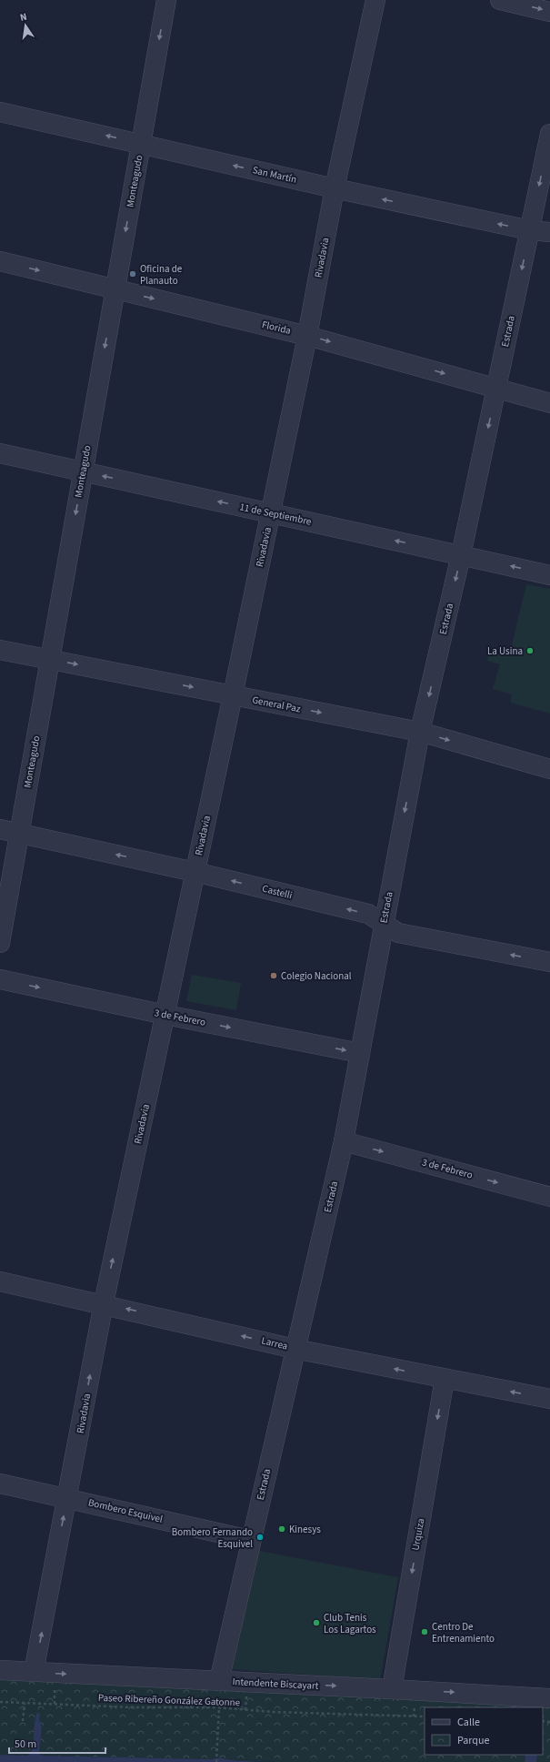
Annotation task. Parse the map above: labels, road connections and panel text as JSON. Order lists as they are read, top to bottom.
{
  "streets": {
    "street": [
      "San Martín",
      "Monteagudo",
      "Rivadavia",
      "Florida",
      "Estrada",
      "11 de Septiembre",
      "General Paz",
      "Castelli",
      "3 de Febrero",
      "Larrea",
      "Bombero Esquivel",
      "Urquiza",
      "Intendente Biscayart"
    ],
    "path": ["Paseo Ribereño González Gatonne"]
  },
  "crossings": [
    ["San Martín", "Monteagudo"],
    ["San Martín", "Rivadavia"],
    ["San Martín", "Estrada"],
    ["Monteagudo", "Florida"],
    ["Monteagudo", "11 de Septiembre"],
    ["Monteagudo", "General Paz"],
    ["Monteagudo", "Castelli"],
    ["Rivadavia", "Florida"],
    ["Rivadavia", "11 de Septiembre"],
    ["Rivadavia", "General Paz"],
    ["Rivadavia", "Castelli"],
    ["Rivadavia", "3 de Febrero"],
    ["Rivadavia", "Larrea"],
    ["Rivadavia", "Bombero Esquivel"],
    ["Rivadavia", "Intendente Biscayart"],
    ["Florida", "Estrada"],
    ["Estrada", "11 de Septiembre"],
    ["Estrada", "General Paz"],
    ["Estrada", "Castelli"],
    ["Estrada", "3 de Febrero"],
    ["Estrada", "Larrea"],
    ["Estrada", "Bombero Esquivel"],
    ["Estrada", "Intendente Biscayart"],
    ["Larrea", "Urquiza"],
    ["Urquiza", "Intendente Biscayart"]
  ],
  "one_way": [
    "San Martín",
    "Monteagudo",
    "Rivadavia",
    "Florida",
    "Estrada",
    "11 de Septiembre",
    "General Paz",
    "Castelli",
    "3 de Febrero",
    "Larrea",
    "Urquiza",
    "Intendente Biscayart"
  ],
  "places": [
    "Oficina de Planauto",
    "La Usina",
    "Colegio Nacional",
    "Kinesys",
    "Bombero Fernando Esquivel",
    "Club Tenis Los Lagartos",
    "Centro De Entrenamiento"
  ],
  "legend": ["Calle", "Parque"],
  "scale_bar": "50 m",
  "north": "top"
}
